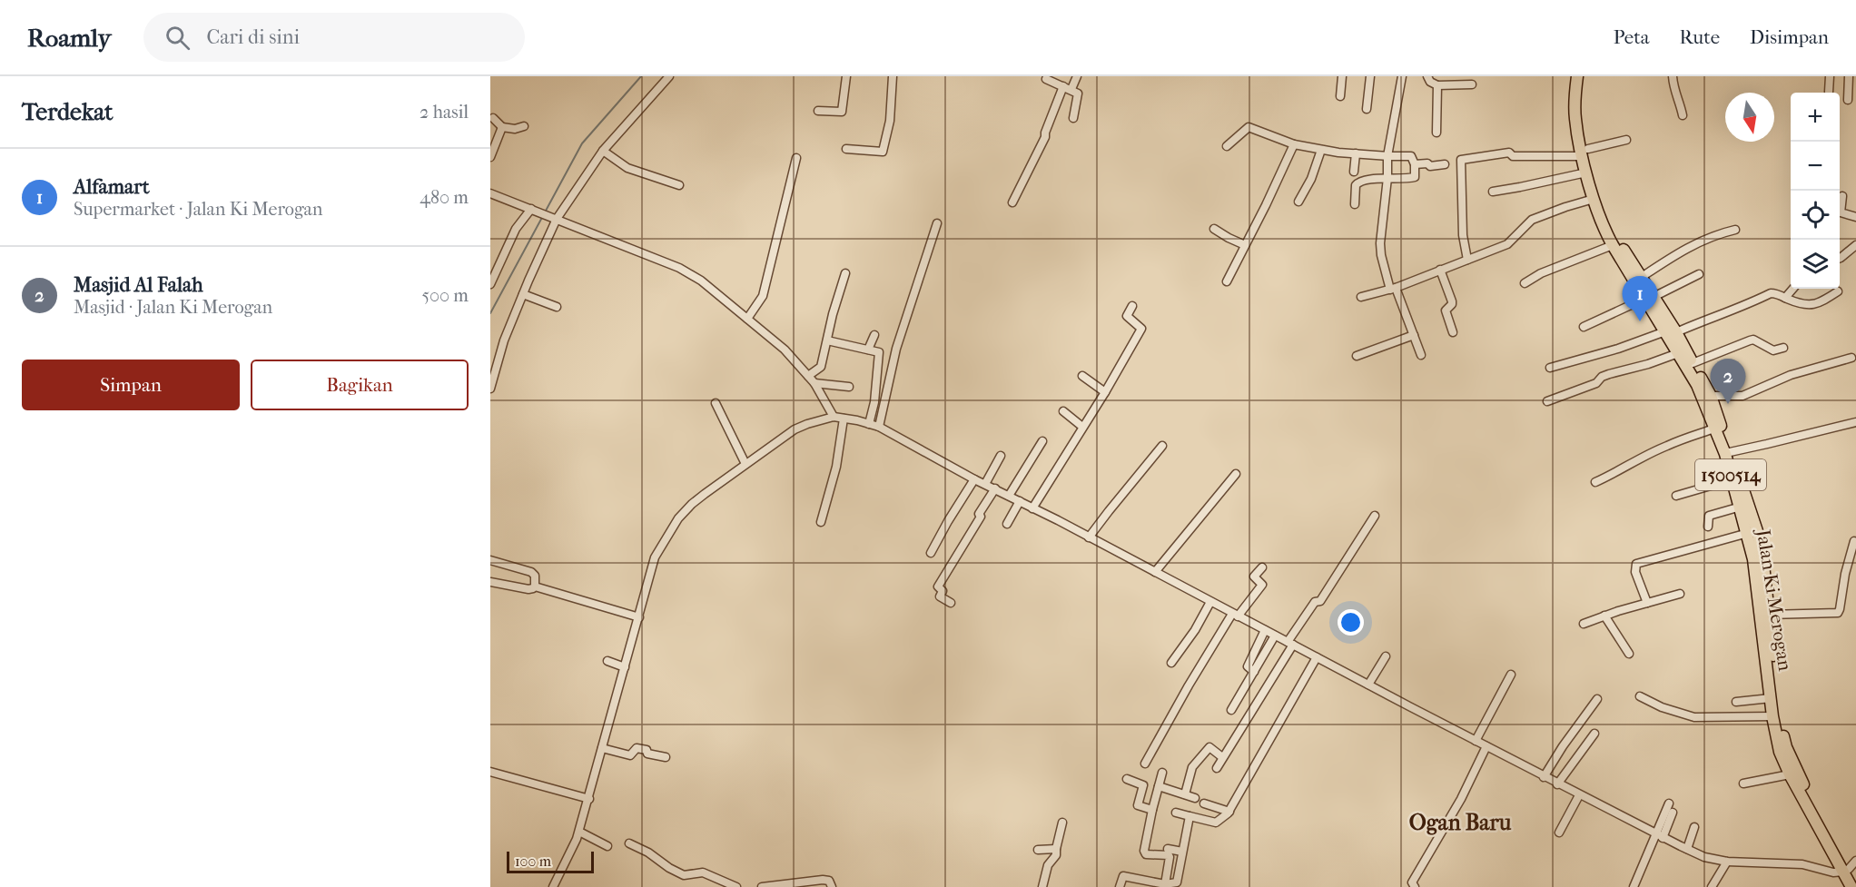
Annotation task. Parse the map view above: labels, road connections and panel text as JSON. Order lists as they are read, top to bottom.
{
  "streets": {
    "highway": ["1500514", "Jalan Ki Merogan"]
  },
  "districts": ["Ogan Baru"],
  "scale_bar": "100 m",
  "north": "bottom",
  "page": {
    "header": "Roamly",
    "search": "Cari di sini",
    "nav": ["Peta", "Rute", "Disimpan"],
    "heading": ["Terdekat", "2 hasil"],
    "map_buttons": ["+", "−"],
    "list": [
      {
        "mark": "1",
        "name": "Alfamart",
        "note": "Supermarket · Jalan Ki Merogan",
        "value": "480 m"
      },
      {
        "mark": "2",
        "name": "Masjid Al Falah",
        "note": "Masjid · Jalan Ki Merogan",
        "value": "500 m"
      }
    ],
    "pins": ["1", "2"],
    "buttons": ["Simpan", "Bagikan"],
    "scale": "100 m"
  }
}
